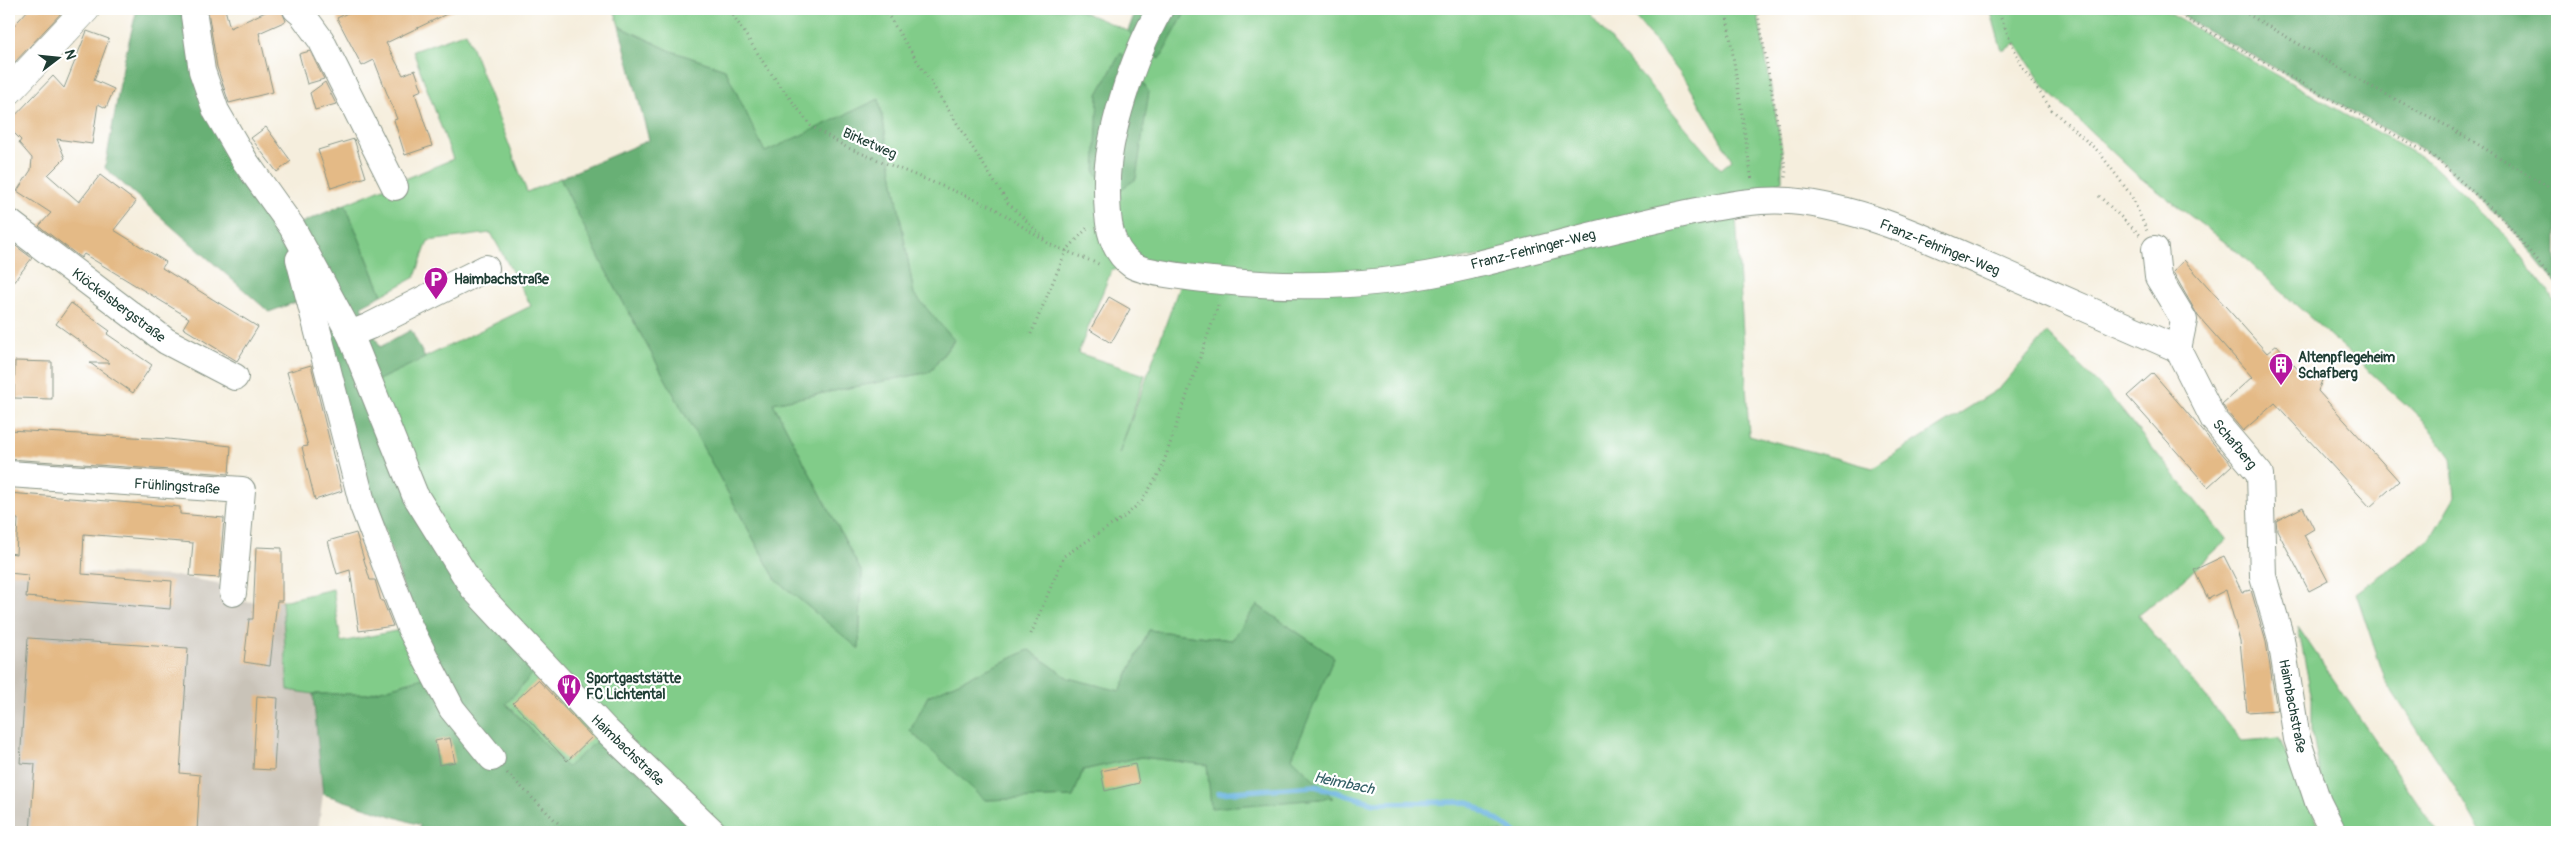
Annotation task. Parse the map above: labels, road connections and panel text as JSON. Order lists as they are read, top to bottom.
{
  "streets": {
    "street": [
      "Franz-Fehringer-Weg",
      "Klöckelsbergstraße",
      "Schafberg",
      "Frühlingstraße",
      "Haimbachstraße"
    ],
    "path": ["Birketweg"]
  },
  "crossings": [
    ["Franz-Fehringer-Weg", "Schafberg"],
    ["Schafberg", "Haimbachstraße"]
  ],
  "water": ["Heimbach"],
  "places": {
    "parking": ["Haimbachstraße"],
    "building": ["Altenpflegeheim Schafberg"],
    "restaurant": ["Sportgaststätte FC Lichtental"]
  },
  "north": "right"
}
